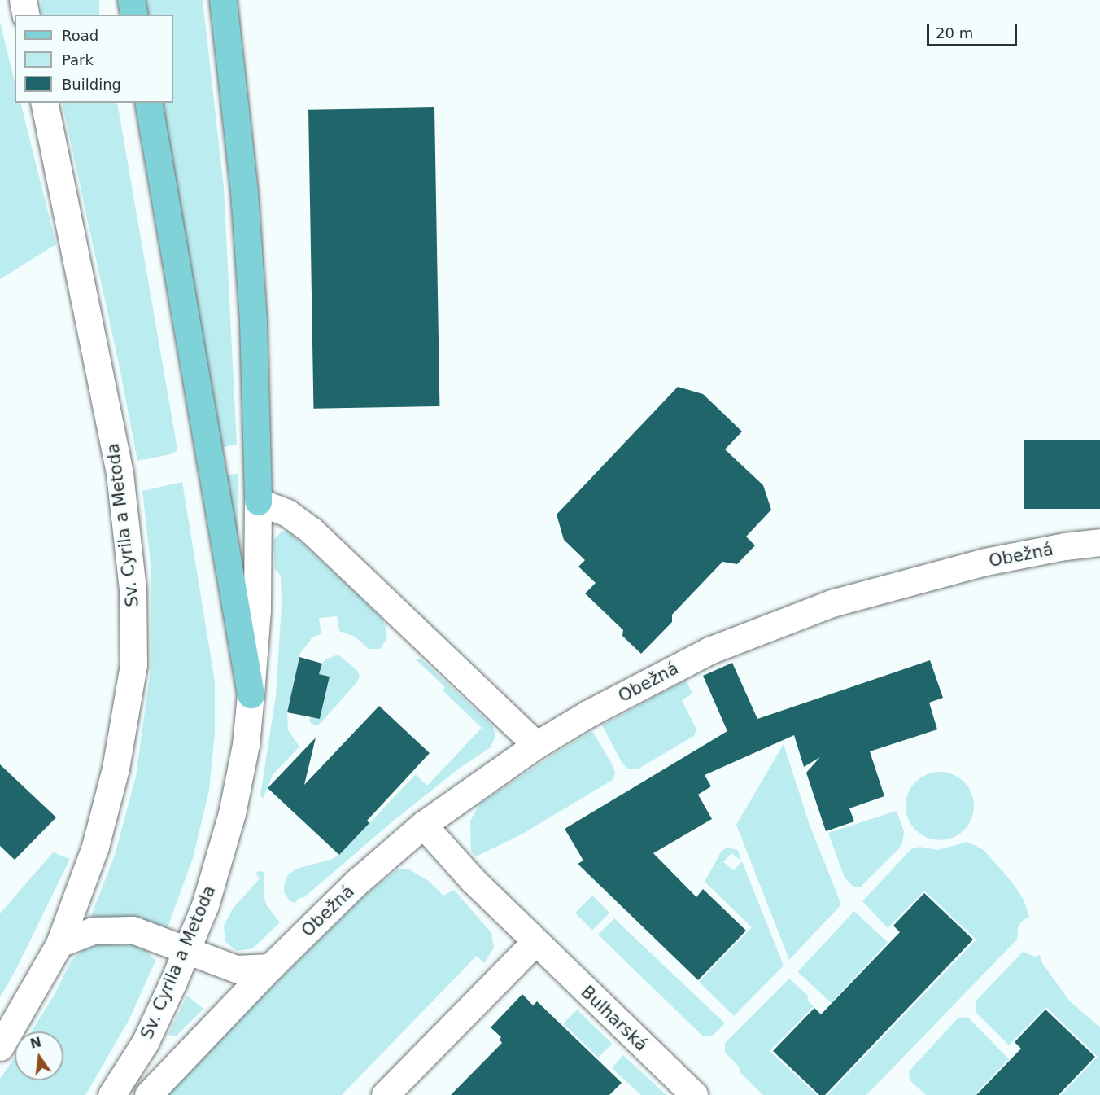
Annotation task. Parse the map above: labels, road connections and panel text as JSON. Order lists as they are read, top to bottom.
{
  "streets": {
    "street": ["Sv. Cyrila a Metoda", "Obežná", "Bulharská"]
  },
  "crossings": [
    ["Obežná", "Bulharská"]
  ],
  "legend": ["Road", "Park", "Building"],
  "scale_bar": "20 m",
  "north": "top"
}
